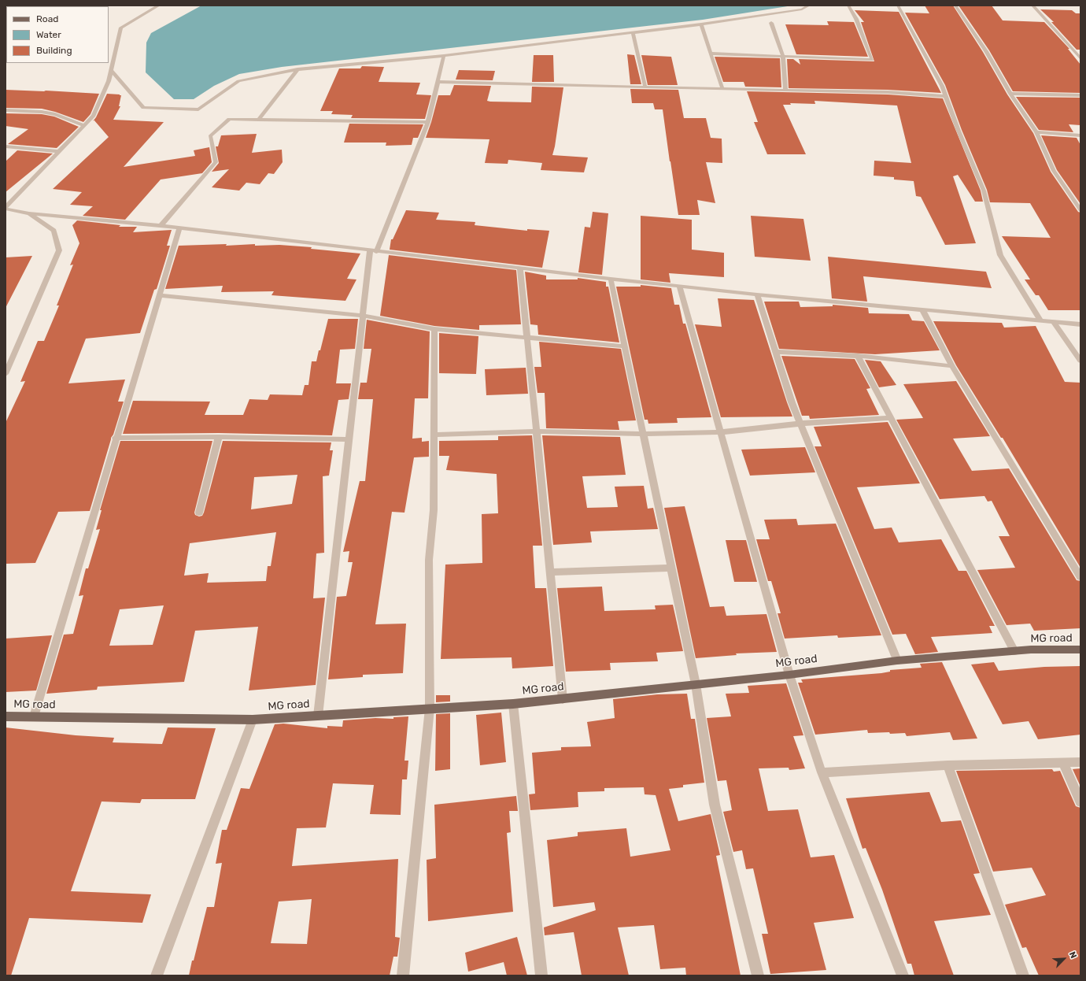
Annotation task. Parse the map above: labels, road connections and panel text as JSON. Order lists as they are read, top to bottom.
{
  "streets": {
    "main road": ["MG road"]
  },
  "legend": ["Road", "Water", "Building"],
  "north": "top right"
}
